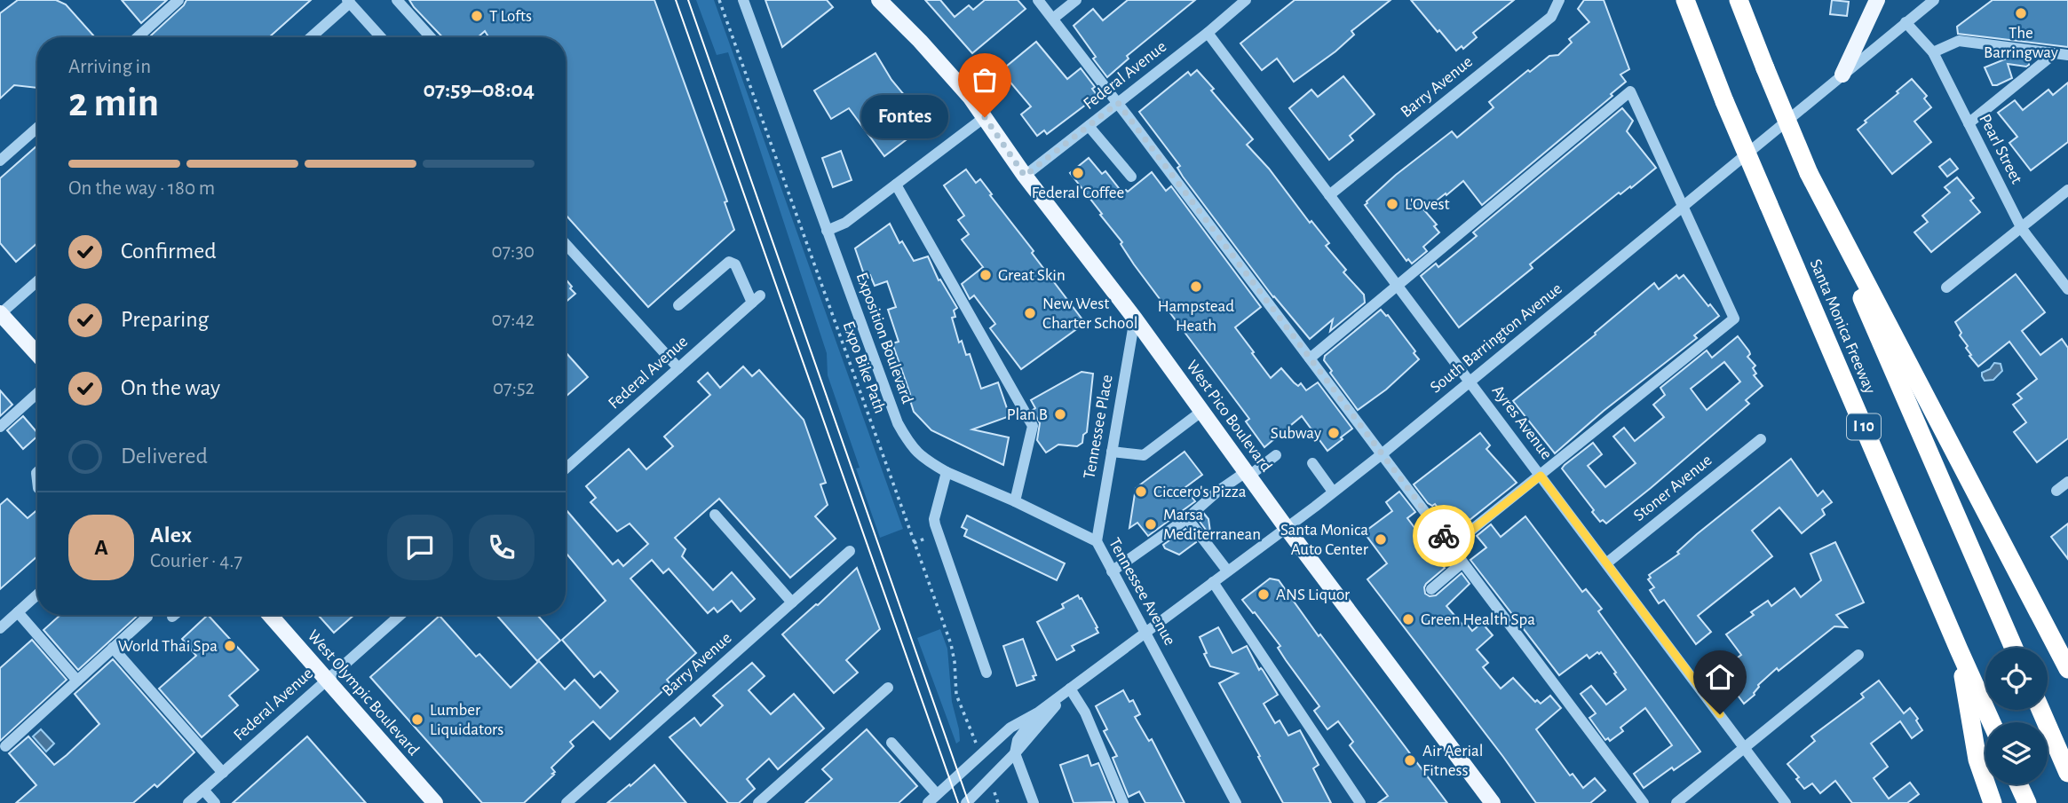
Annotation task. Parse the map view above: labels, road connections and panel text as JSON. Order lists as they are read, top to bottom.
{
  "streets": {
    "highway": ["Santa Monica Freeway", "I 10"],
    "main road": ["West Pico Boulevard", "West Olympic Boulevard"],
    "street": [
      "Federal Avenue",
      "Barry Avenue",
      "Pearl Street",
      "Exposition Boulevard",
      "South Barrington Avenue",
      "Ayres Avenue",
      "Tennessee Place",
      "Stoner Avenue",
      "Tennessee Avenue"
    ],
    "path": ["Expo Bike Path"]
  },
  "crossings": [
    ["Federal Avenue", "West Pico Boulevard"],
    ["Federal Avenue", "Ayres Avenue"],
    ["Federal Avenue", "West Olympic Boulevard"],
    ["Barry Avenue", "Ayres Avenue"],
    ["Pearl Street", "South Barrington Avenue"],
    ["Exposition Boulevard", "Tennessee Avenue"],
    ["South Barrington Avenue", "West Pico Boulevard"],
    ["South Barrington Avenue", "Ayres Avenue"],
    ["South Barrington Avenue", "Tennessee Avenue"],
    ["West Pico Boulevard", "Tennessee Place"],
    ["Ayres Avenue", "Stoner Avenue"],
    ["Tennessee Place", "Tennessee Avenue"]
  ],
  "places": [
    "The Barringway",
    "T Lofts",
    "Fontes",
    "Federal Coffee",
    "L'Ovest",
    "Great Skin",
    "Hampstead Heath",
    "New West Charter School",
    "Plan B",
    "Subway",
    "Ciccero's Pizza",
    "Marsa Mediterranean",
    "Santa Monica Auto Center",
    "ANS Liquor",
    "Green Health Spa",
    "World Thai Spa",
    "Lumber Liquidators",
    "Air Aerial Fitness"
  ],
  "page": {
    "heading": ["2 min", "Arriving in", "07:59–08:04"],
    "panel": ["Alex", "Courier · 4.7"],
    "bubble": "Fontes",
    "bar": "On the way · 180 m",
    "list": [
      ["Confirmed", "07:30"],
      ["Preparing", "07:42"],
      ["On the way", "07:52"],
      "Delivered"
    ],
    "round": "A"
  }
}
